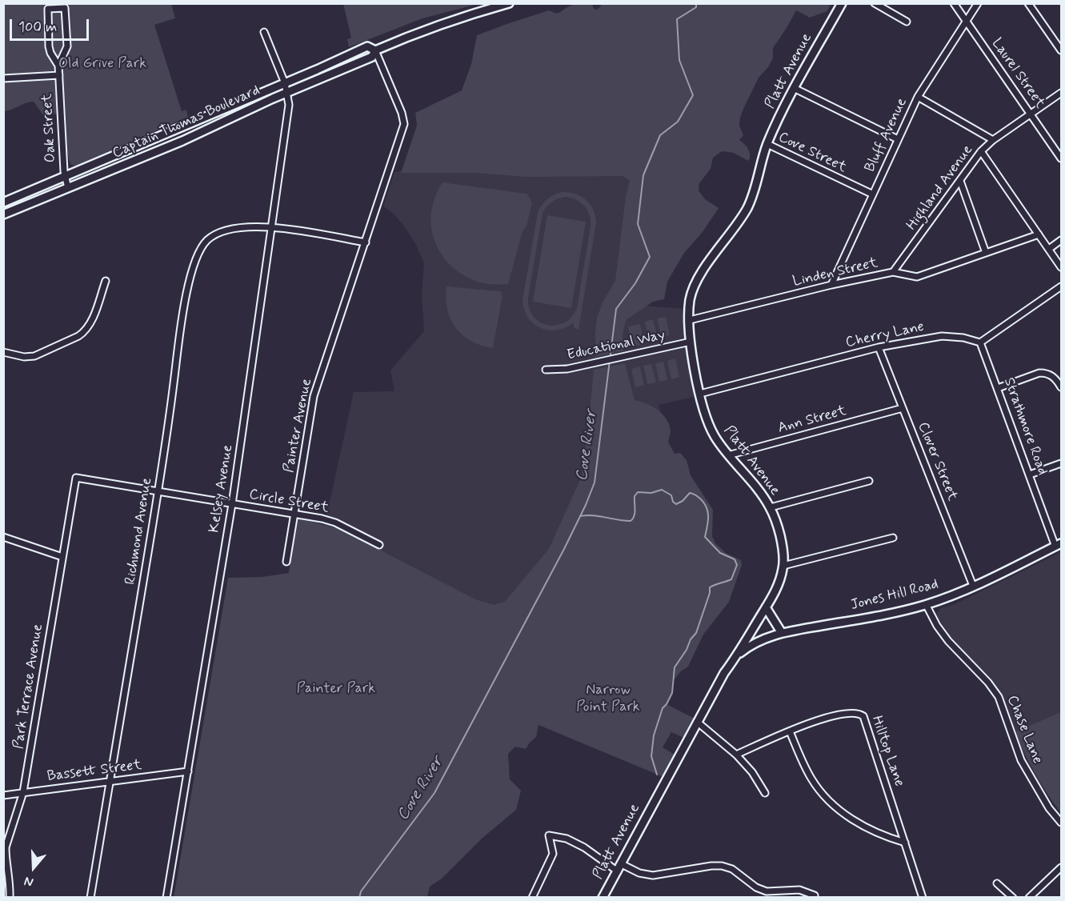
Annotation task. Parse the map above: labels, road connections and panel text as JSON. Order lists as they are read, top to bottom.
{
  "streets": {
    "main road": ["Platt Avenue", "Captain Thomas Boulevard", "Jones Hill Road"],
    "street": [
      "Laurel Street",
      "Oak Street",
      "Bluff Avenue",
      "Cove Street",
      "Highland Avenue",
      "Linden Street",
      "Cherry Lane",
      "Educational Way",
      "Ann Street",
      "Painter Avenue",
      "Strathmore Road",
      "Clover Street",
      "Kelsey Avenue",
      "Circle Street",
      "Richmond Avenue",
      "Park Terrace Avenue",
      "Chase Lane",
      "Hilltop Lane",
      "Bassett Street"
    ]
  },
  "crossings": [
    ["Platt Avenue", "Cove Street"],
    ["Platt Avenue", "Linden Street"],
    ["Platt Avenue", "Cherry Lane"],
    ["Platt Avenue", "Educational Way"],
    ["Platt Avenue", "Ann Street"],
    ["Platt Avenue", "Jones Hill Road"],
    ["Laurel Street", "Bluff Avenue"],
    ["Laurel Street", "Highland Avenue"],
    ["Captain Thomas Boulevard", "Oak Street"],
    ["Captain Thomas Boulevard", "Painter Avenue"],
    ["Captain Thomas Boulevard", "Kelsey Avenue"],
    ["Bluff Avenue", "Cove Street"],
    ["Bluff Avenue", "Linden Street"],
    ["Highland Avenue", "Linden Street"],
    ["Cherry Lane", "Strathmore Road"],
    ["Cherry Lane", "Clover Street"],
    ["Ann Street", "Clover Street"],
    ["Painter Avenue", "Circle Street"],
    ["Painter Avenue", "Richmond Avenue"],
    ["Strathmore Road", "Jones Hill Road"],
    ["Clover Street", "Jones Hill Road"],
    ["Kelsey Avenue", "Circle Street"],
    ["Kelsey Avenue", "Richmond Avenue"],
    ["Kelsey Avenue", "Bassett Street"],
    ["Circle Street", "Richmond Avenue"],
    ["Circle Street", "Park Terrace Avenue"],
    ["Richmond Avenue", "Bassett Street"],
    ["Jones Hill Road", "Chase Lane"],
    ["Park Terrace Avenue", "Bassett Street"]
  ],
  "water": ["Cove River"],
  "parks": ["Old Grive Park", "Painter Park", "Narrow Point Park"],
  "scale_bar": "100 m",
  "north": "bottom"
}
